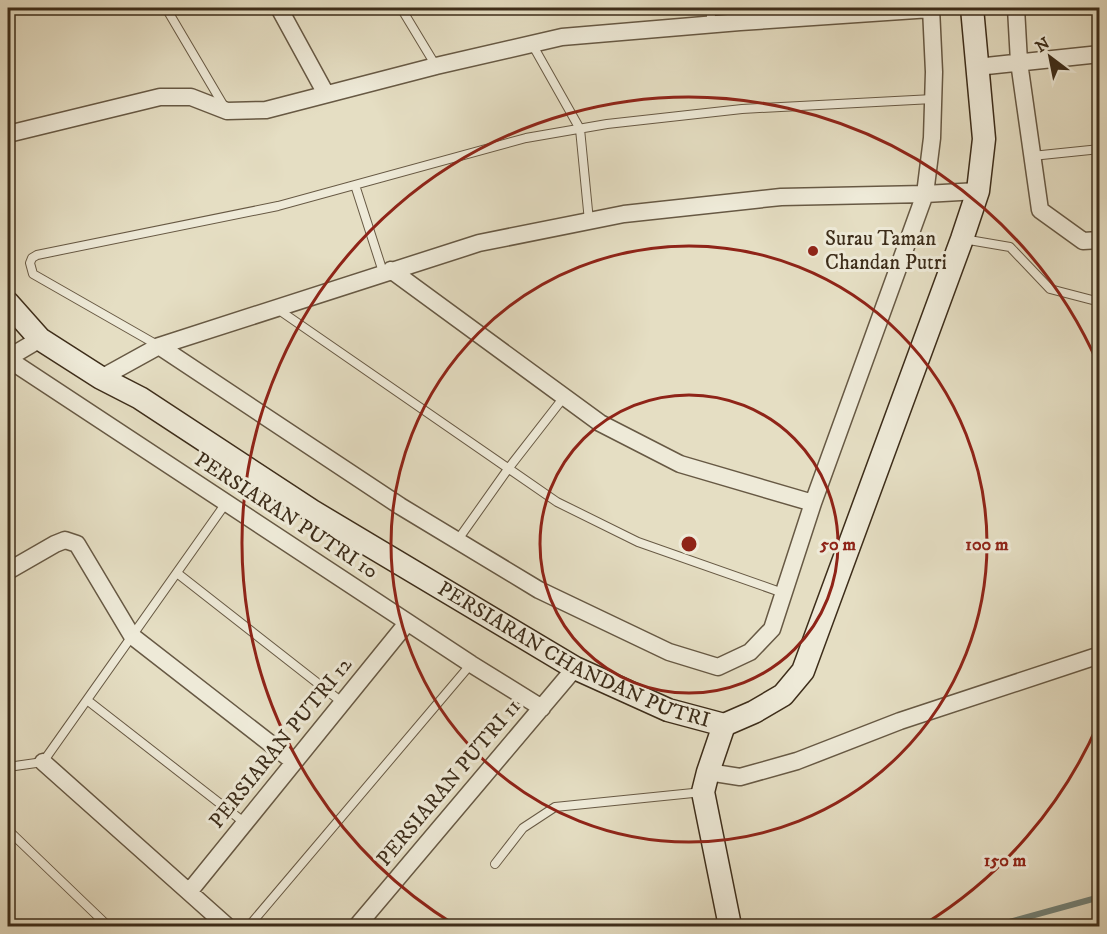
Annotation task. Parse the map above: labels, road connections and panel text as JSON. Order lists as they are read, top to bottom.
{
  "streets": {
    "street": [
      "PERSIARAN PUTRI 10",
      "PERSIARAN CHANDAN PUTRI",
      "PERSIARAN PUTRI 12",
      "PERSIARAN PUTRI 11"
    ]
  },
  "crossings": [
    ["PERSIARAN PUTRI 10", "PERSIARAN PUTRI 12"],
    ["PERSIARAN PUTRI 10", "PERSIARAN PUTRI 11"],
    ["PERSIARAN CHANDAN PUTRI", "PERSIARAN PUTRI 11"]
  ],
  "places": ["Surau Taman Chandan Putri"],
  "north": "top left",
  "rings": ["50 m", "100 m", "150 m"]
}
